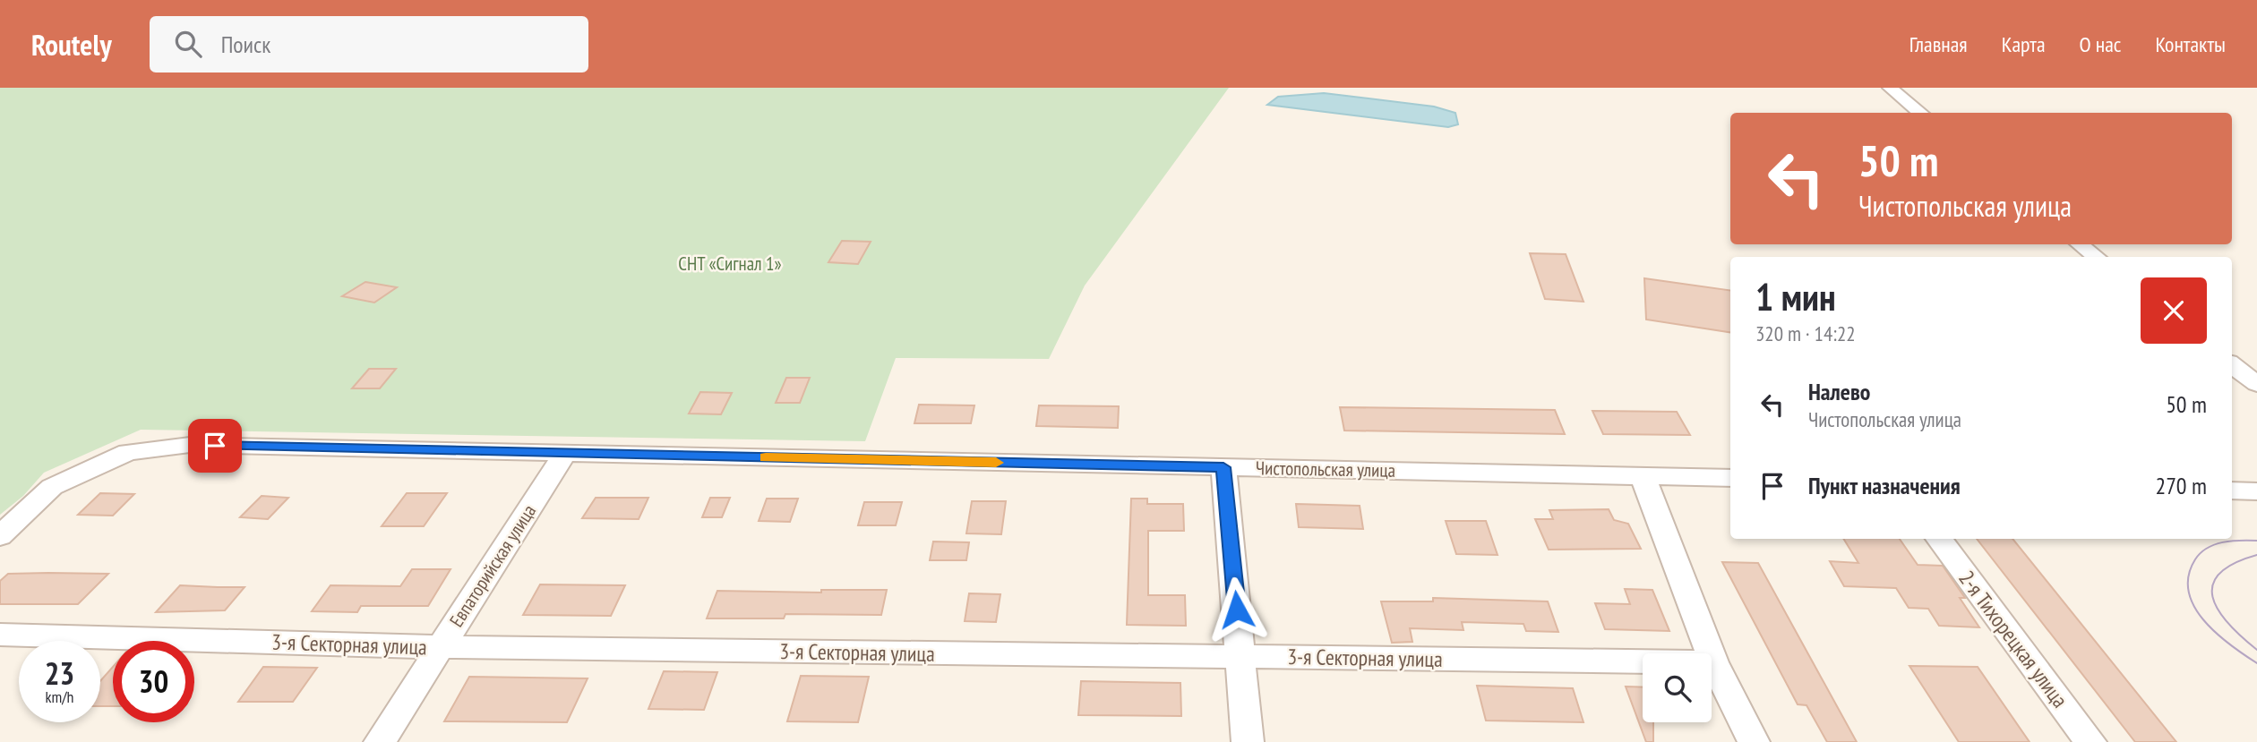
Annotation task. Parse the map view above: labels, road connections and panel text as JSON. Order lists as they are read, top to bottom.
{
  "streets": {
    "street": [
      "Чистопольская улица",
      "Евпаторийская улица",
      "2-я Тихорецкая улица",
      "3-я Секторная улица"
    ]
  },
  "crossings": [
    ["Чистопольская улица", "Евпаторийская улица"],
    ["Евпаторийская улица", "3-я Секторная улица"]
  ],
  "parks": ["СНТ «Сигнал 1»"],
  "page": {
    "header": "Routely",
    "search": "Поиск",
    "nav": [
      "Главная",
      "Карта",
      "О нас",
      "Контакты"
    ],
    "turn": ["50 m", "Чистопольская улица"],
    "heading": ["1 мин", "320 m · 14:22"],
    "list": [
      {
        "name": "Налево",
        "note": "Чистопольская улица",
        "value": "50 m"
      },
      {
        "name": "Пункт назначения",
        "value": "270 m"
      }
    ],
    "speed": "23 km/h",
    "limit": "30"
  }
}
